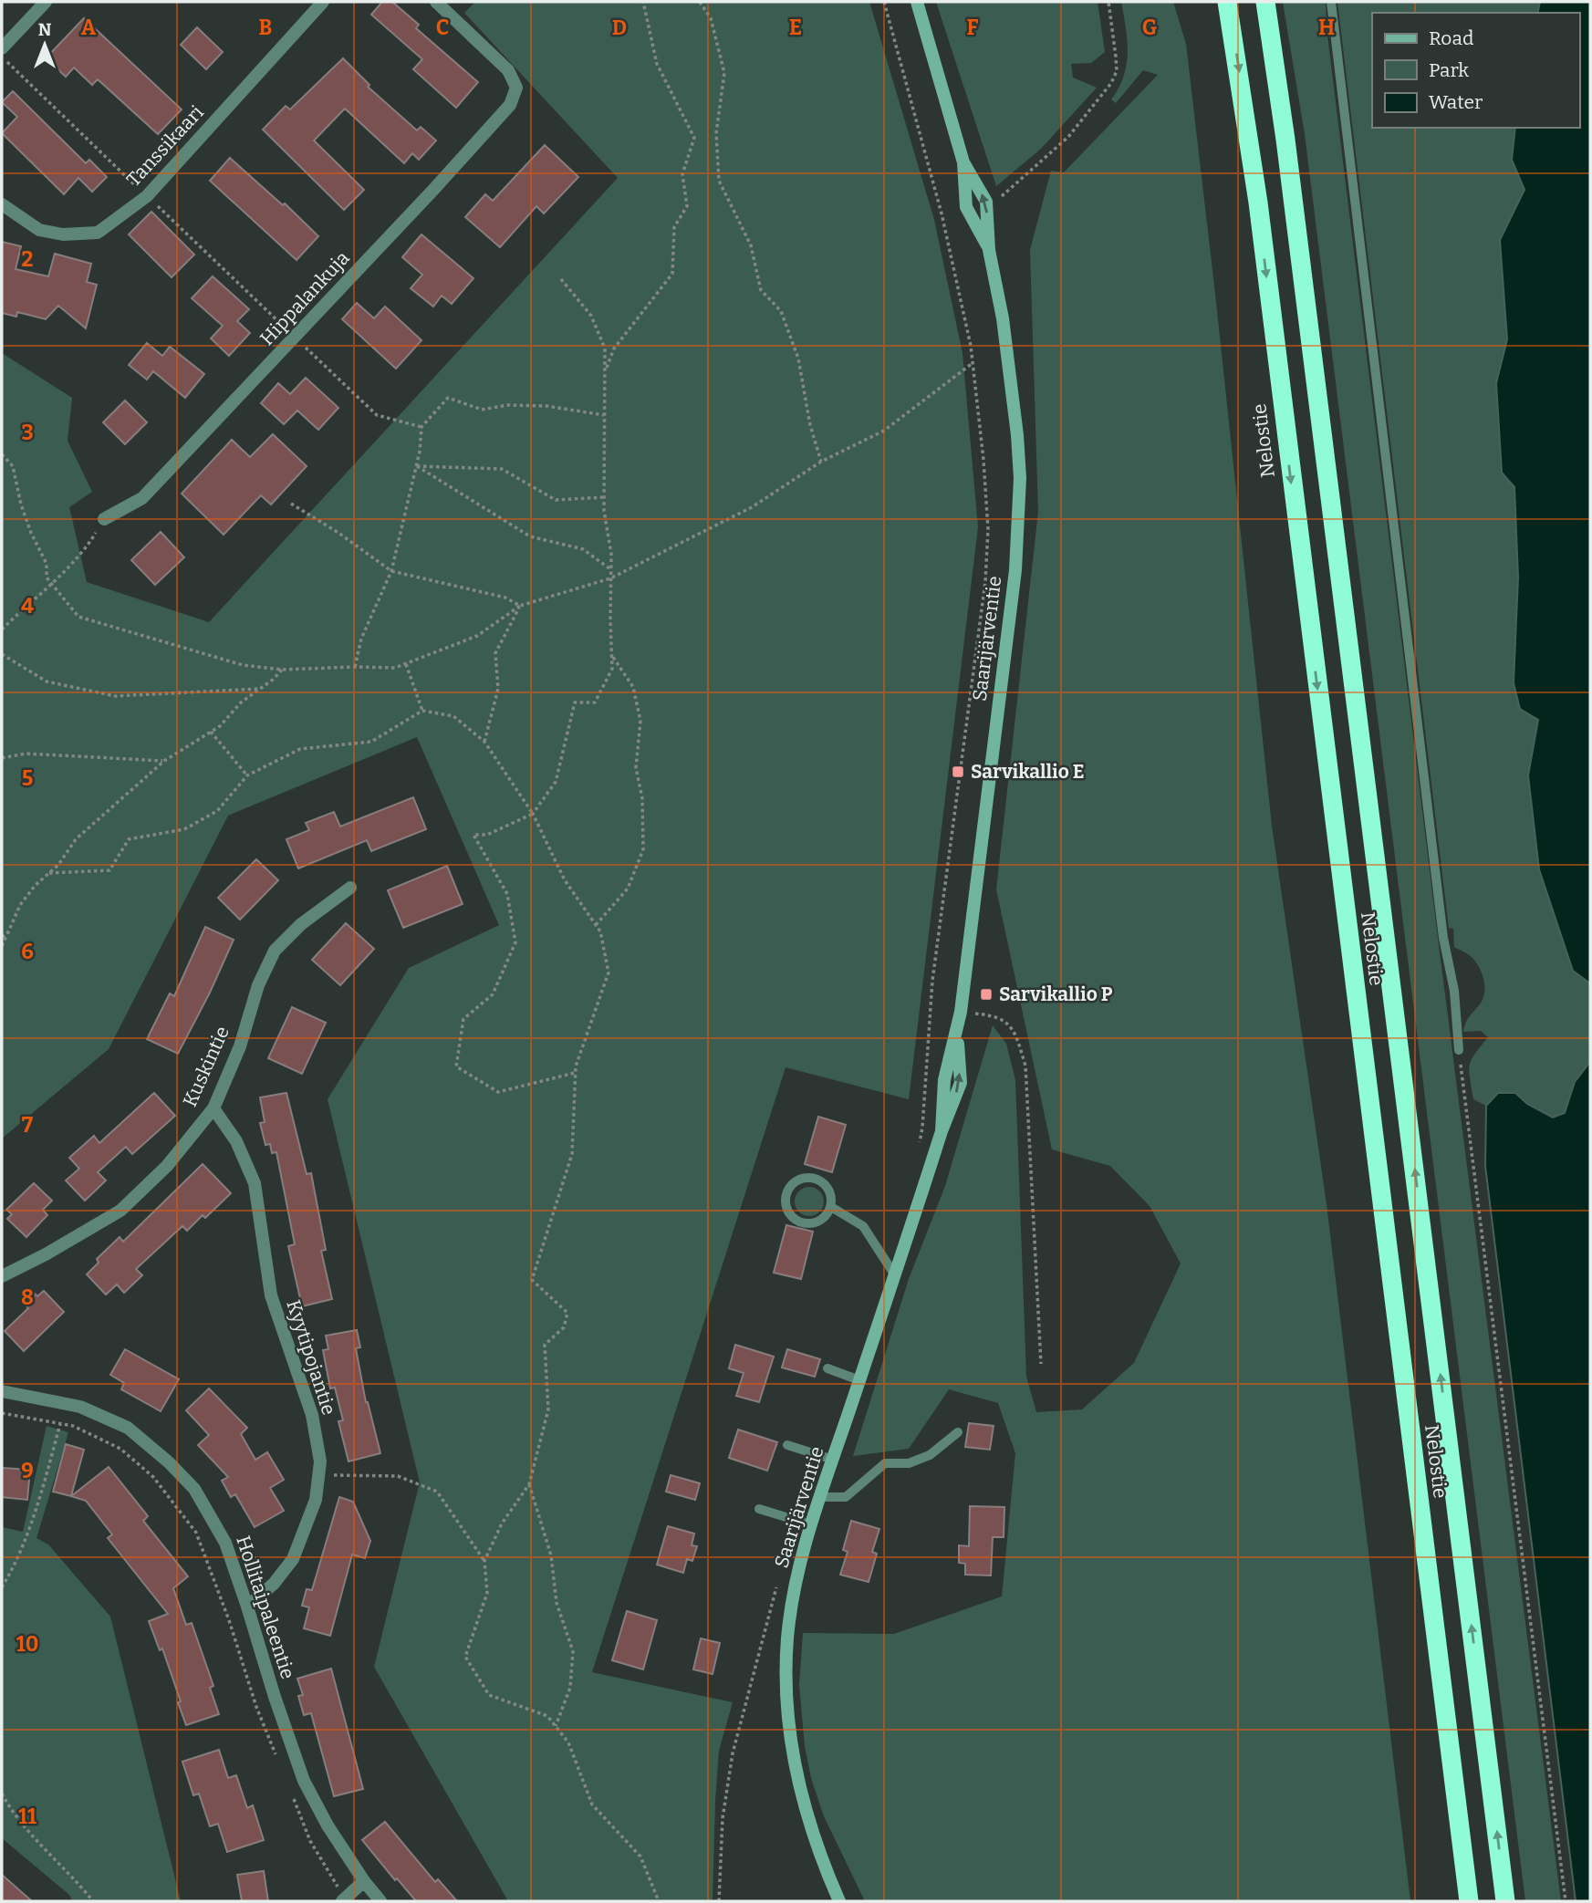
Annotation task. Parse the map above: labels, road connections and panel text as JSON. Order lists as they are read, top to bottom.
{
  "streets": {
    "highway": ["Nelostie"],
    "main road": ["Saarijärventie"],
    "street": [
      "Tanssikaari",
      "Hippalankuja",
      "Kuskintie",
      "Kyytipojantie",
      "Hollitaipaleentie"
    ]
  },
  "crossings": [
    ["Kuskintie", "Kyytipojantie"],
    ["Kyytipojantie", "Hollitaipaleentie"]
  ],
  "places": {
    "transit": ["Sarvikallio E", "Sarvikallio P"]
  },
  "legend": ["Road", "Park", "Water"],
  "north": "top",
  "grid": {
    "columns": [
      "A",
      "B",
      "C",
      "D",
      "E",
      "F",
      "G",
      "H"
    ],
    "rows": [
      "2",
      "3",
      "4",
      "5",
      "6",
      "7",
      "8",
      "9",
      "10",
      "11"
    ]
  }
}
